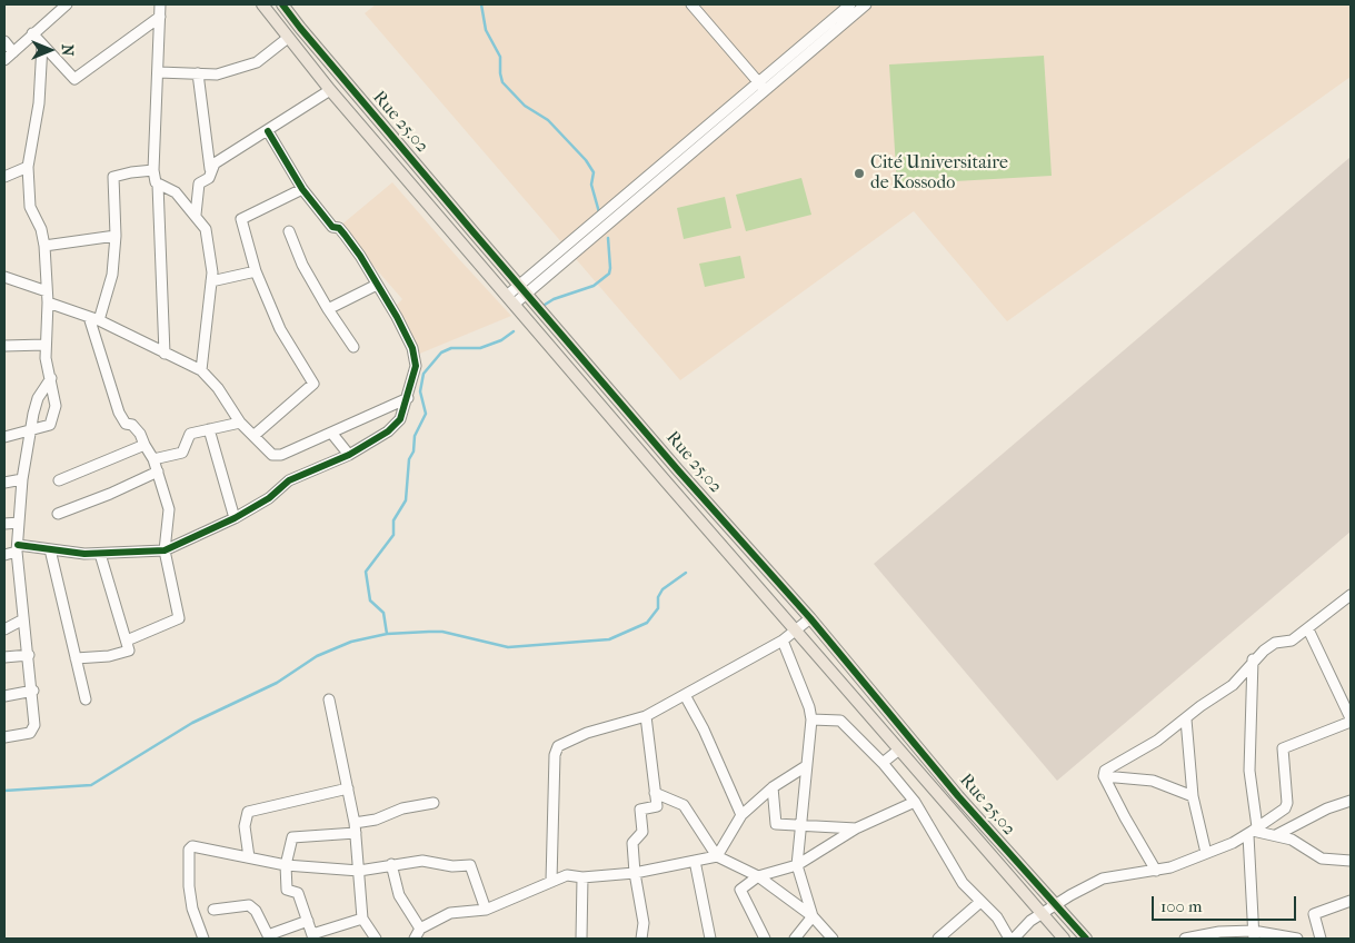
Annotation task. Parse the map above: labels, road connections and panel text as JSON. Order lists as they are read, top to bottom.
{
  "streets": {
    "main road": ["Rue 25.02"]
  },
  "places": ["Cité Universitaire de Kossodo"],
  "scale_bar": "100 m",
  "north": "right"
}
